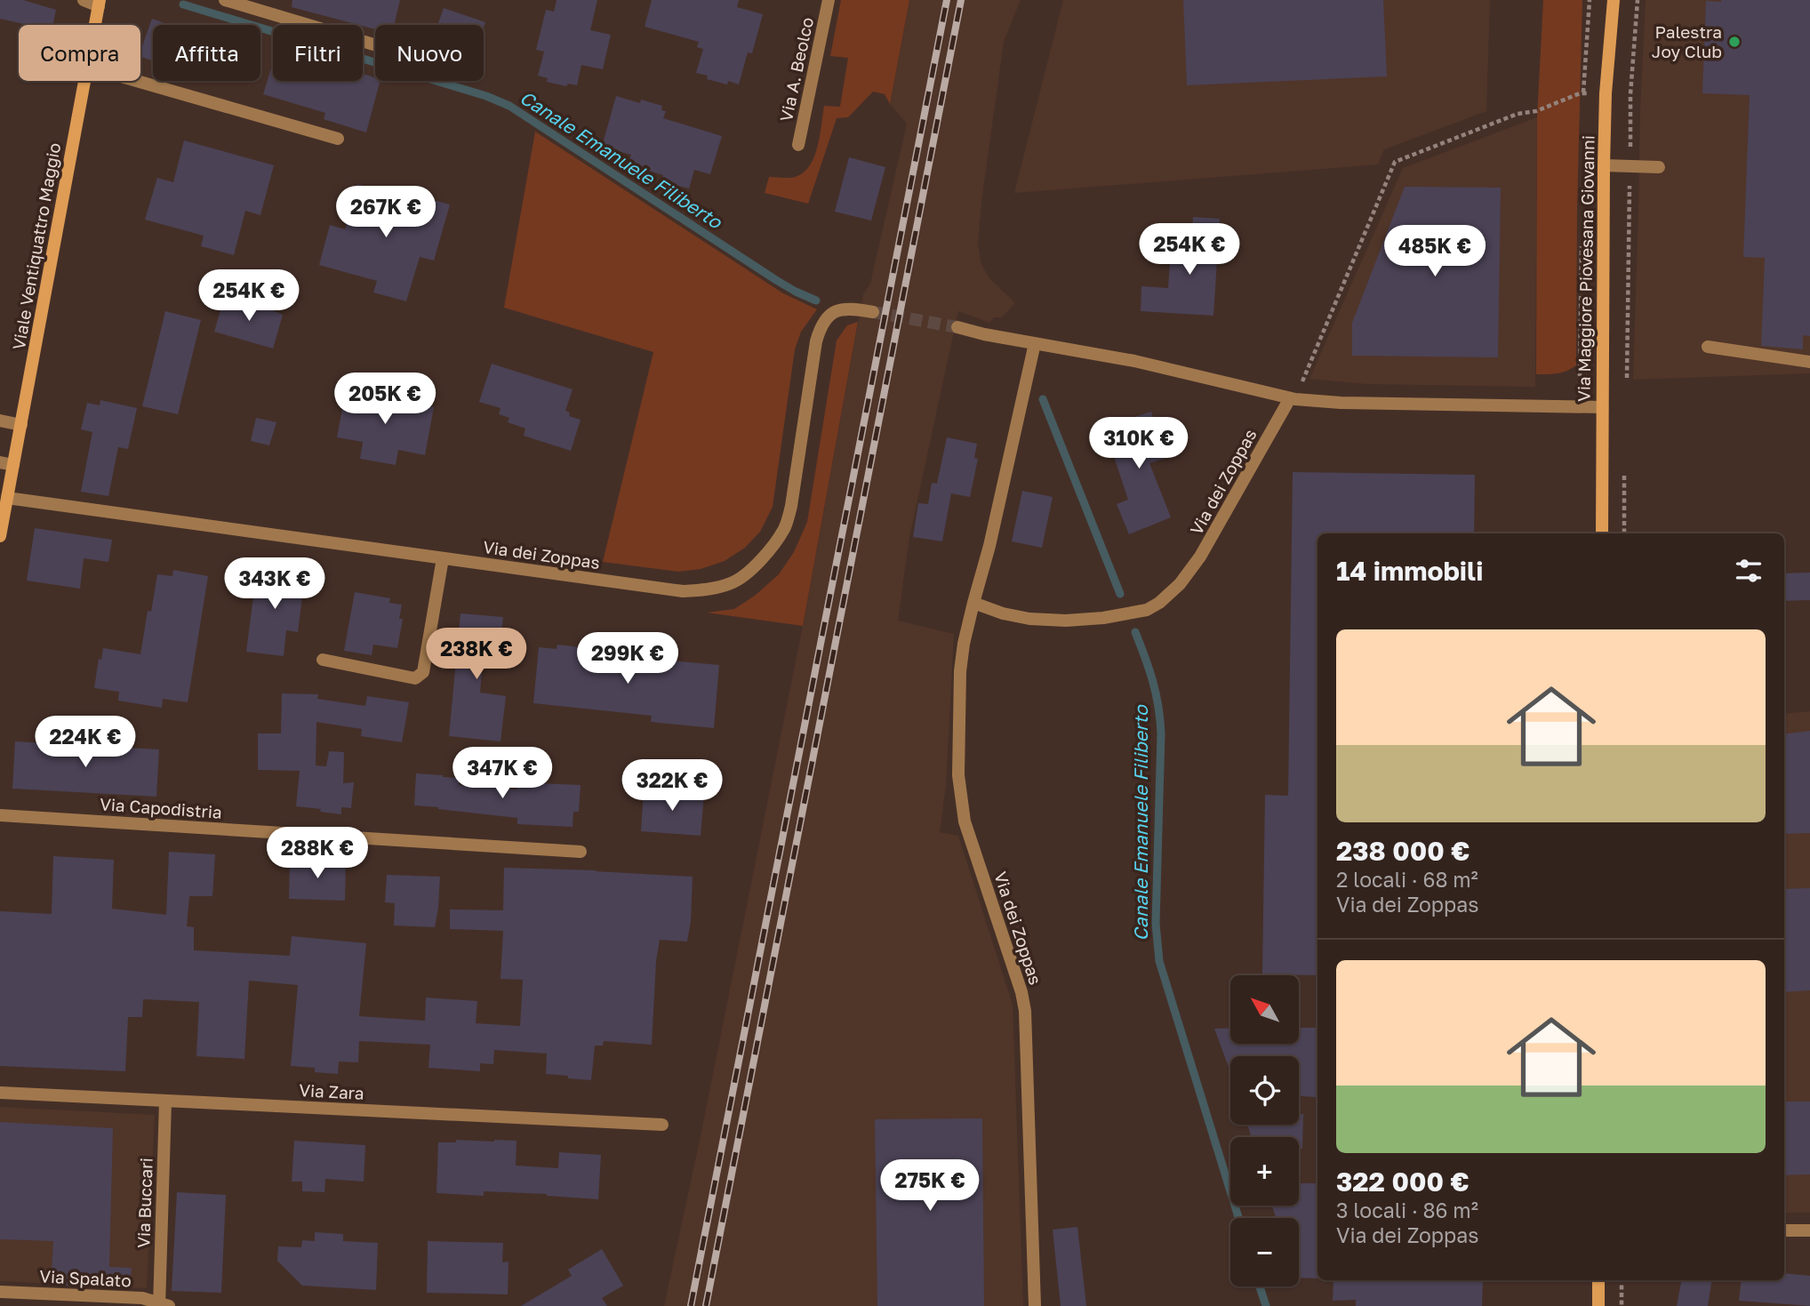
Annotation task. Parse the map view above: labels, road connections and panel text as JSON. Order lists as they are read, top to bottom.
{
  "streets": {
    "street": [
      "Via A. Beolco",
      "Viale Ventiquattro Maggio",
      "Via Maggiore Piovesana Giovanni",
      "Via dei Zoppas",
      "Via Capodistria",
      "Via Zara",
      "Via Buccari",
      "Via Spalato"
    ]
  },
  "crossings": [
    ["Viale Ventiquattro Maggio", "Via dei Zoppas"],
    ["Via Zara", "Via Buccari"],
    ["Via Buccari", "Via Spalato"]
  ],
  "water": ["Canale Emanuele Filiberto"],
  "places": ["Palestra Joy Club"],
  "north": "top left",
  "page": {
    "chip": [
      "Compra",
      "Affitta",
      "Filtri",
      "Nuovo"
    ],
    "price": [
      "267K €",
      "254K €",
      "485K €",
      "254K €",
      "205K €",
      "310K €",
      "343K €",
      "238K €",
      "299K €",
      "224K €",
      "347K €",
      "322K €",
      "288K €",
      "275K €"
    ],
    "heading": "14 immobili",
    "list": [
      {
        "name": "238 000 €",
        "note": "2 locali · 68 m² · Via dei Zoppas"
      },
      {
        "name": "322 000 €",
        "note": "3 locali · 86 m² · Via dei Zoppas"
      }
    ],
    "map_buttons": ["+", "−"]
  }
}
